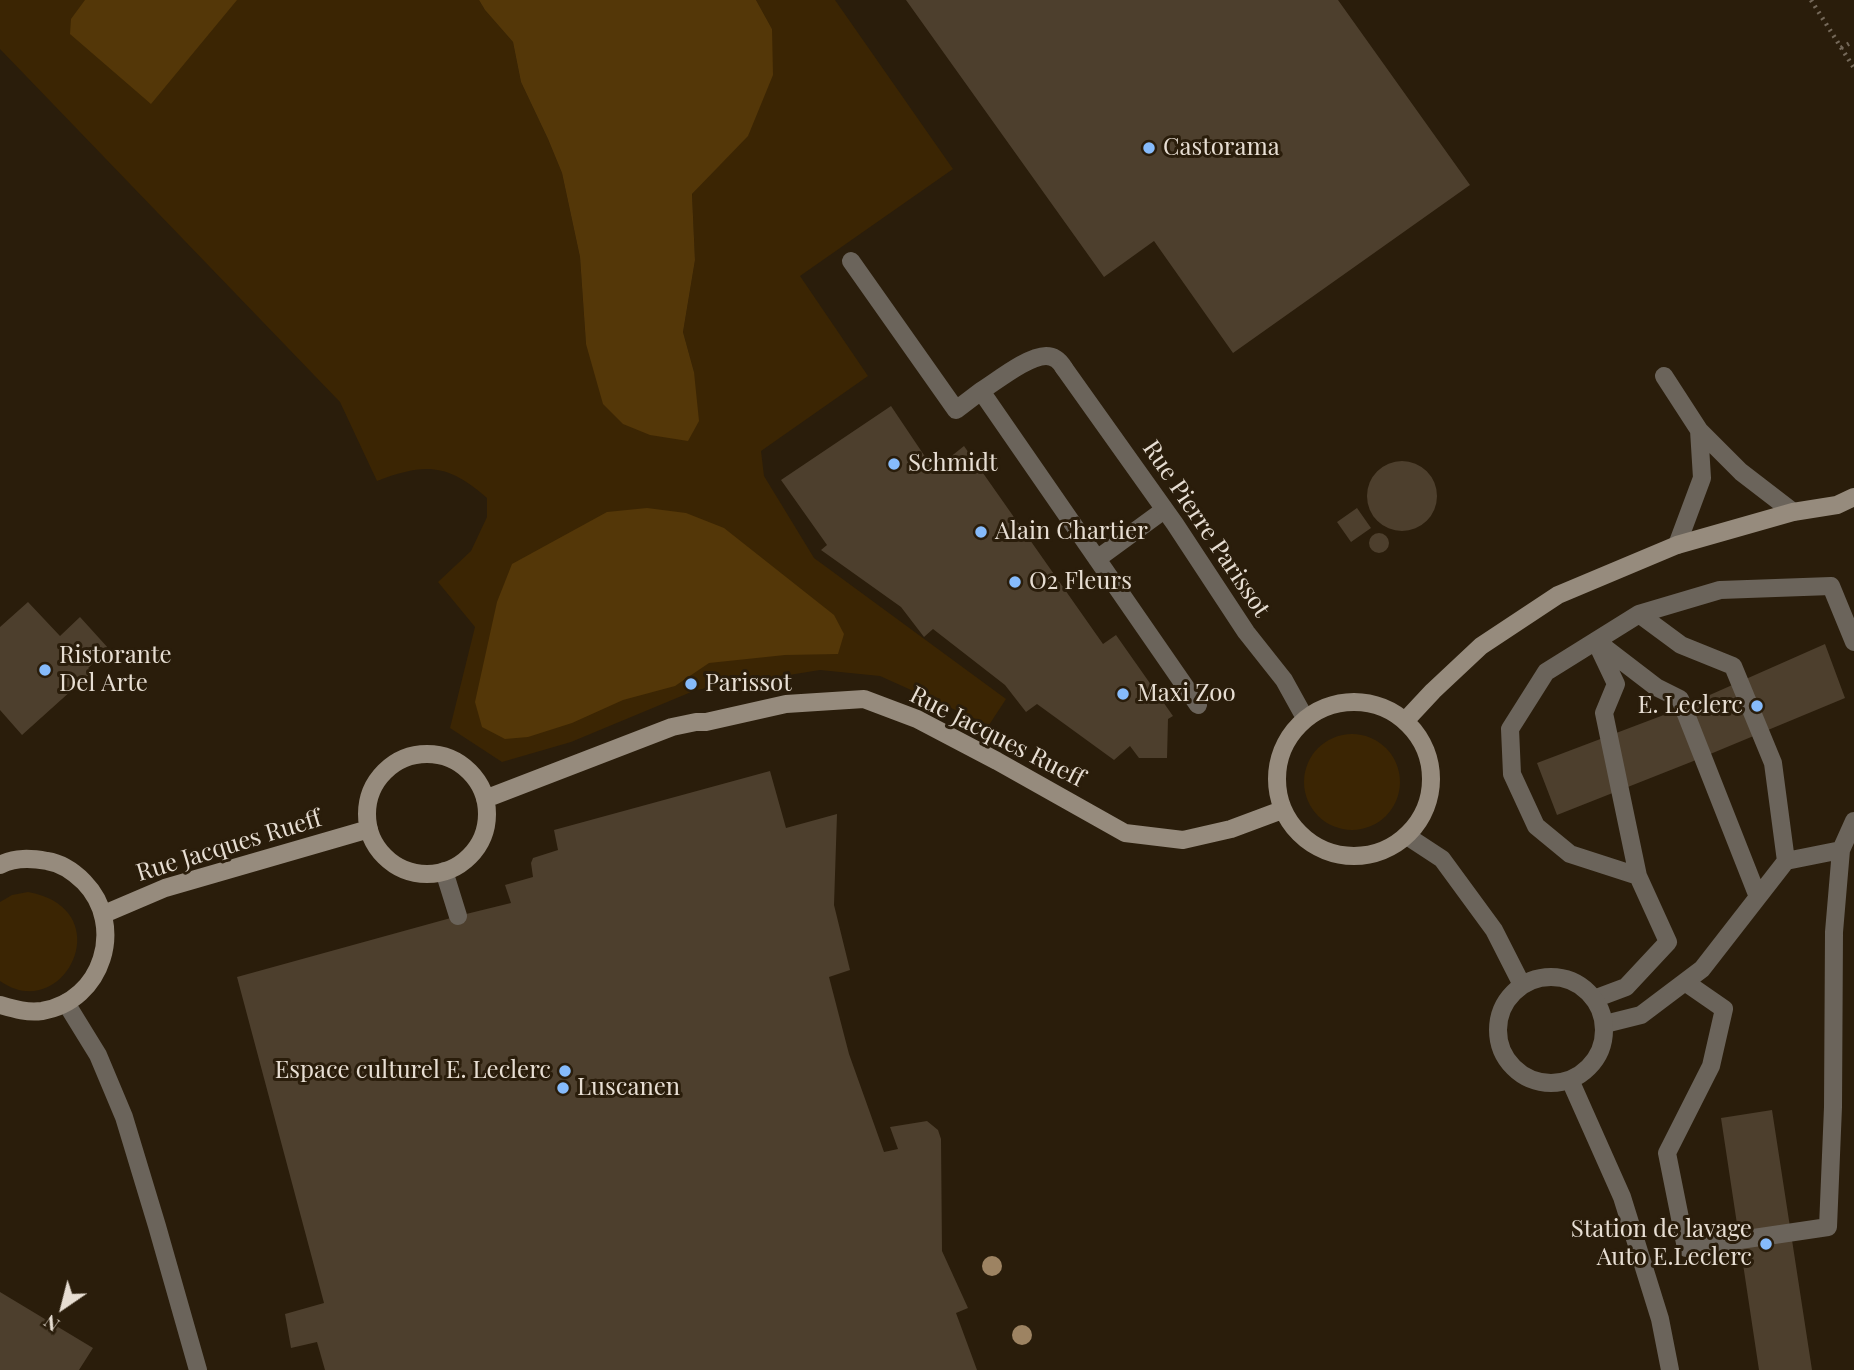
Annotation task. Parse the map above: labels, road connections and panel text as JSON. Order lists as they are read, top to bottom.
{
  "streets": {
    "street": ["Rue Pierre Parissot", "Rue Jacques Rueff"]
  },
  "crossings": [
    ["Rue Pierre Parissot", "Rue Jacques Rueff"]
  ],
  "places": [
    "Castorama",
    "Schmidt",
    "Alain Chartier",
    "O2 Fleurs",
    "Ristorante Del Arte",
    "Parissot",
    "Maxi Zoo",
    "E. Leclerc",
    "Espace culturel E. Leclerc",
    "Luscanen",
    "Station de lavage Auto E.Leclerc"
  ],
  "north": "bottom left"
}
